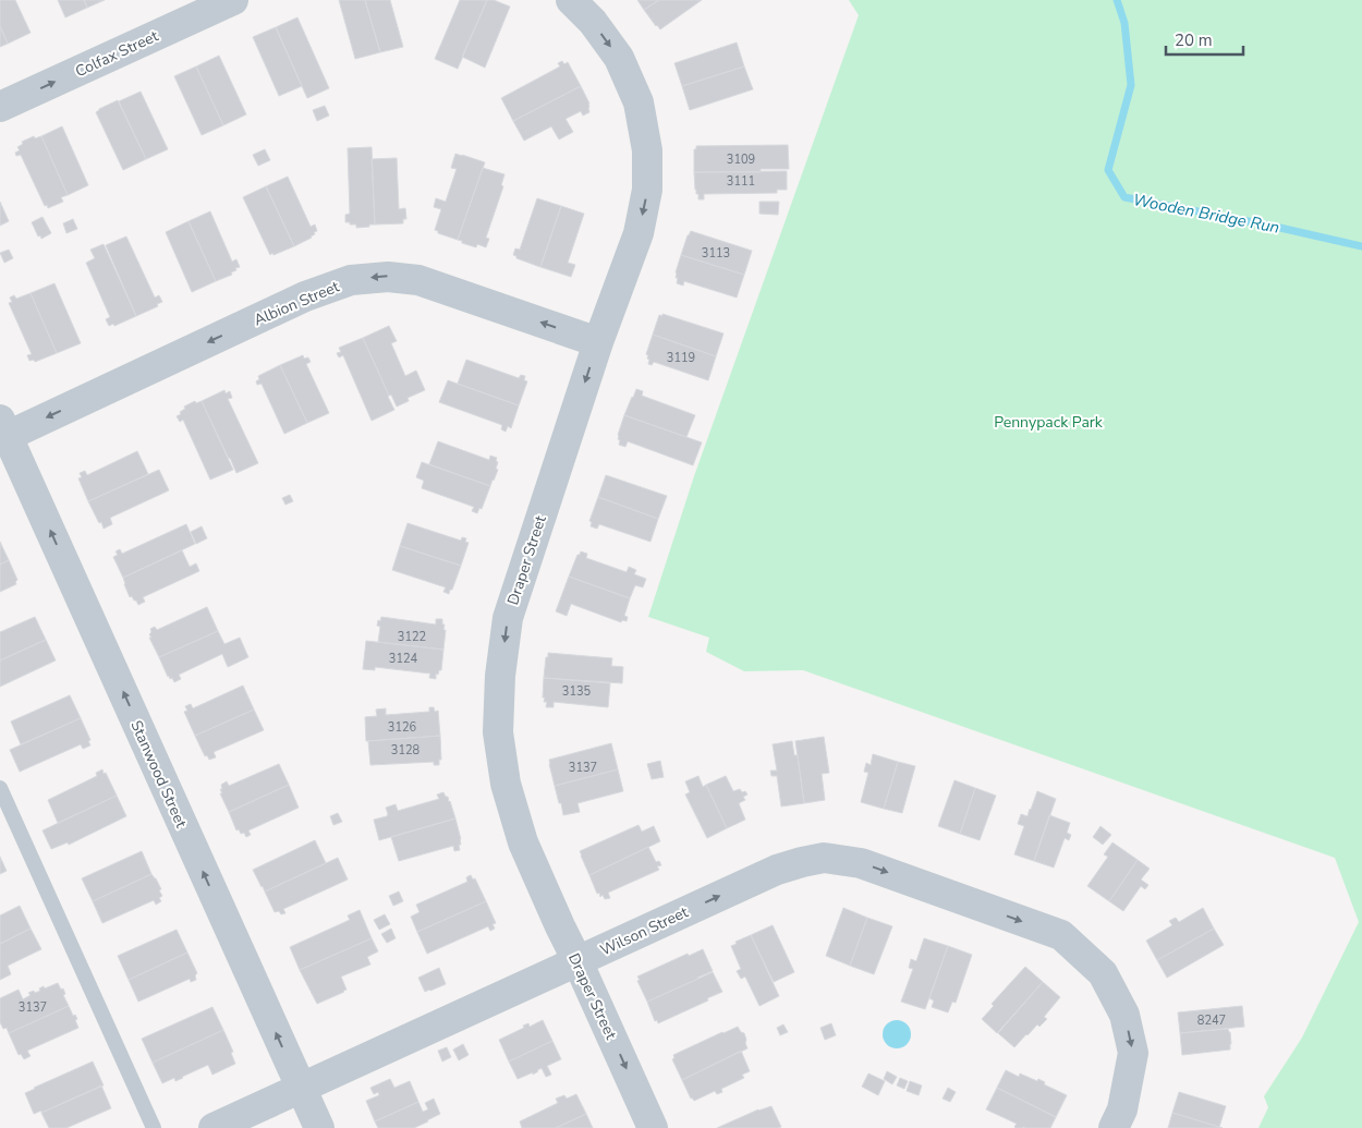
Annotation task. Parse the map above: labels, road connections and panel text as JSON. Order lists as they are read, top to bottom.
{
  "streets": {
    "street": [
      "Colfax Street",
      "Albion Street",
      "Draper Street",
      "Stanwood Street",
      "Wilson Street"
    ]
  },
  "crossings": [
    ["Albion Street", "Draper Street"],
    ["Albion Street", "Stanwood Street"],
    ["Draper Street", "Wilson Street"],
    ["Stanwood Street", "Wilson Street"]
  ],
  "one_way": [
    "Colfax Street",
    "Albion Street",
    "Draper Street",
    "Stanwood Street"
  ],
  "water": ["Wooden Bridge Run"],
  "parks": ["Pennypack Park"],
  "house_numbers": [
    "3109",
    "3111",
    "3113",
    "3119",
    "3122",
    "3124",
    "3135",
    "3126",
    "3128",
    "3137",
    "3137",
    "8247"
  ],
  "scale_bar": "20 m"
}
